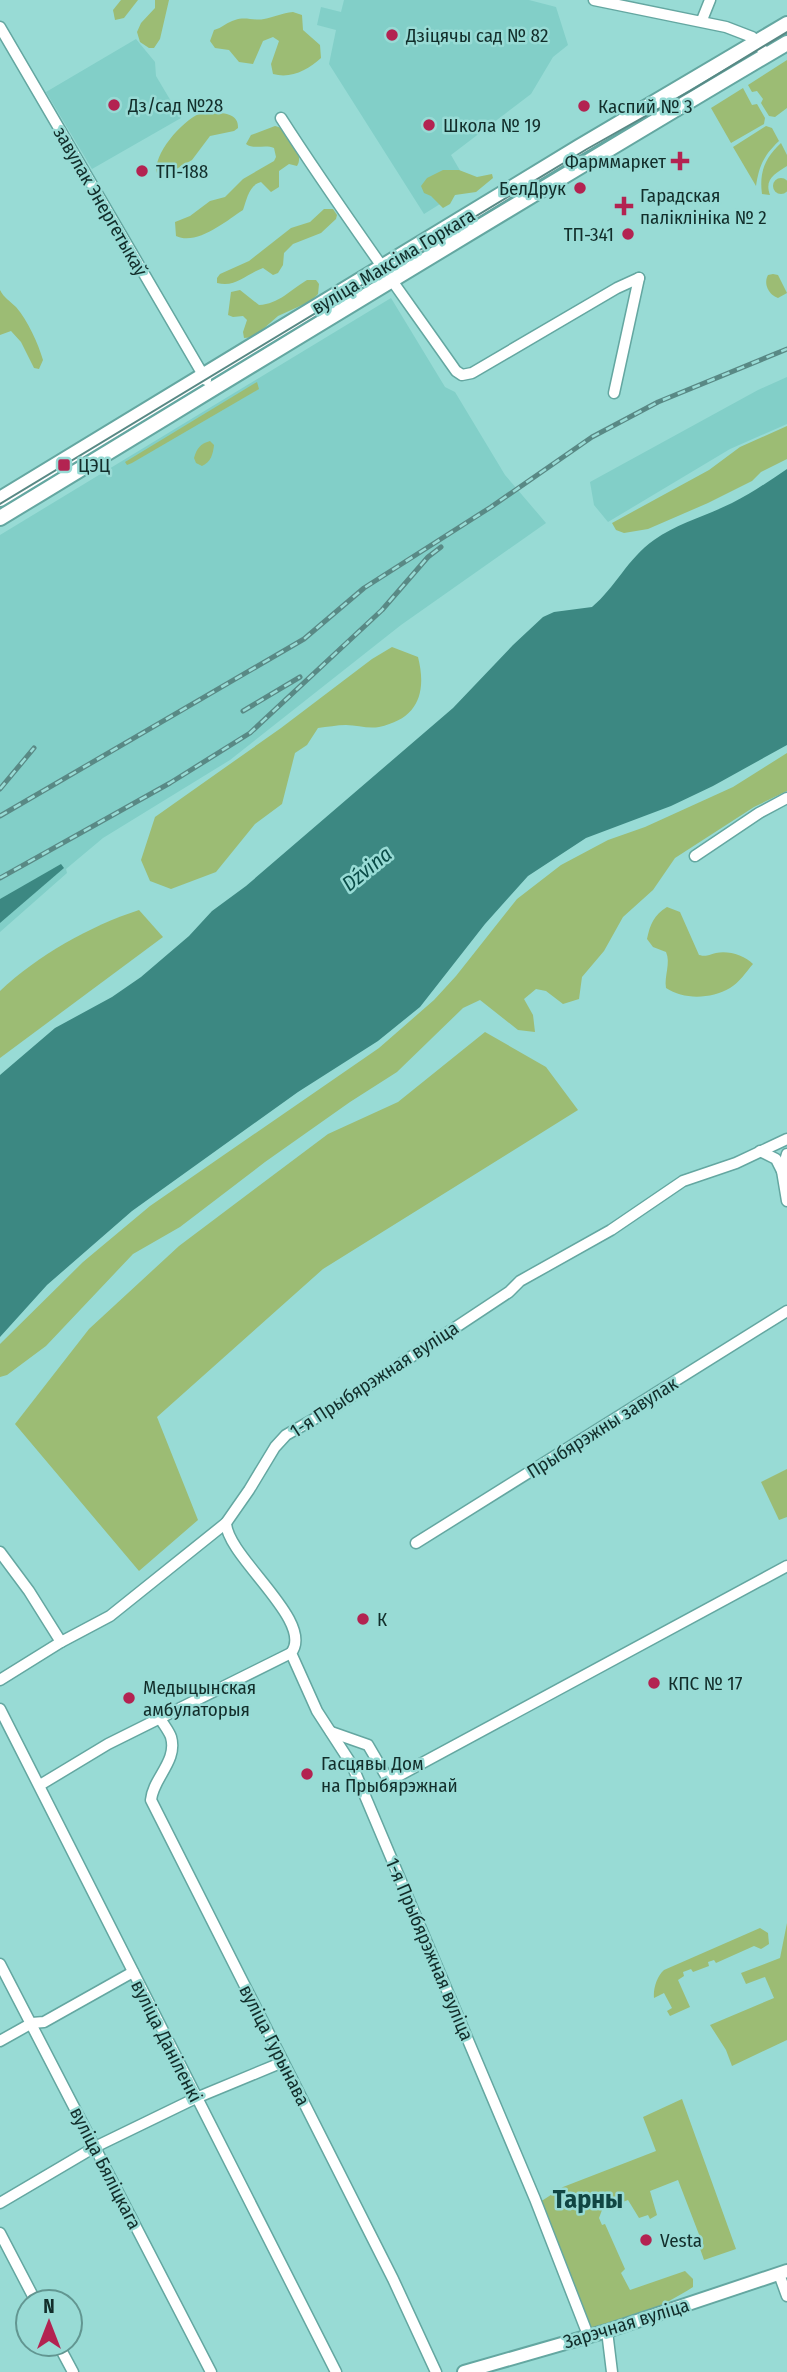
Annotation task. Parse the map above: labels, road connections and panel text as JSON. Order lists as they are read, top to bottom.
{
  "streets": {
    "main road": ["вуліца Максіма Горкага"],
    "street": [
      "завулак Энергетыкаў",
      "1-я Прыбярэжная вуліца",
      "Прыбярэжны завулак",
      "вуліца Даніленкі",
      "вуліца Гурынава",
      "вуліца Бяліцкага",
      "Зарэчная вуліца"
    ]
  },
  "crossings": [
    ["завулак Энергетыкаў", "вуліца Максіма Горкага"],
    ["1-я Прыбярэжная вуліца", "Зарэчная вуліца"]
  ],
  "districts": ["Тарны"],
  "water": ["Dźvina"],
  "places": {
    "other": [
      "Дзіцячы сад № 82",
      "Дз/сад №28",
      "Каспий № 3",
      "Школа № 19",
      "ТП-188",
      "БелДрук",
      "ТП-341",
      "К",
      "КПС № 17",
      "Медыцынская амбулаторыя",
      "Гасцявы Дом на Прыбярэжнай",
      "Vesta"
    ],
    "health": ["Фарммаркет", "Гарадская паліклініка № 2"],
    "transit": ["ЦЭЦ"]
  },
  "north": "top"
}
